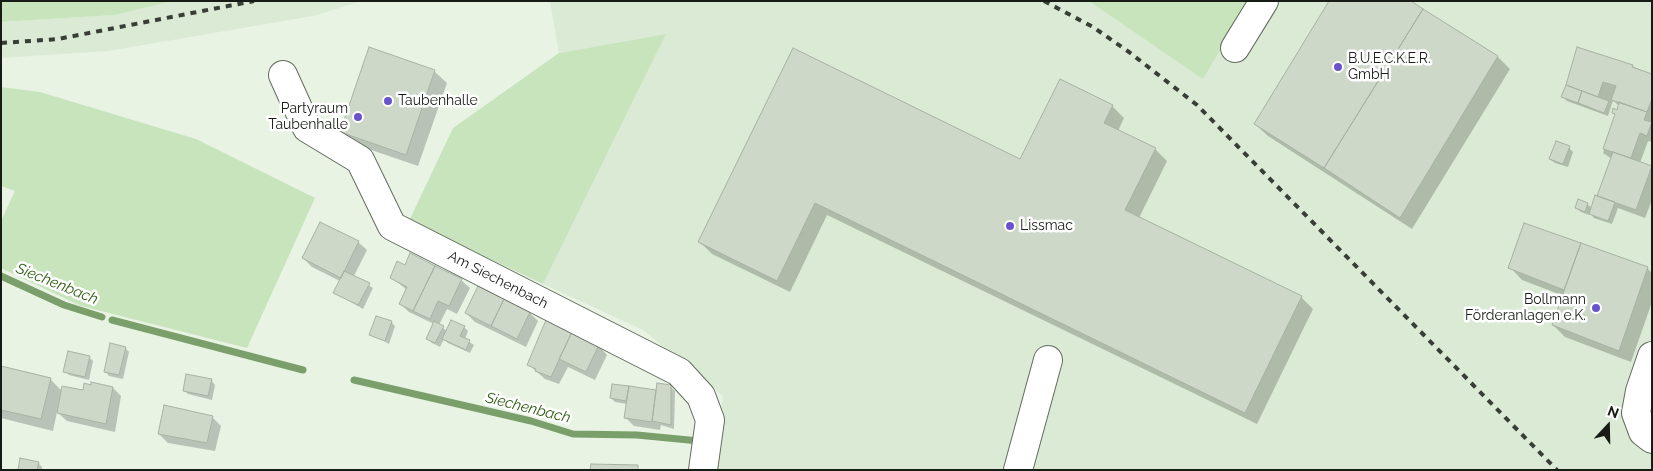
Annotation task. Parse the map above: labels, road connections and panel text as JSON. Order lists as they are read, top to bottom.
{
  "streets": {
    "street": ["Am Siechenbach"]
  },
  "water": ["Siechenbach"],
  "places": [
    "B.U.E.C.K.E.R. GmbH",
    "Taubenhalle",
    "Partyraum Taubenhalle",
    "Lissmac",
    "Bollmann Förderanlagen e.K."
  ],
  "north": "top"
}
